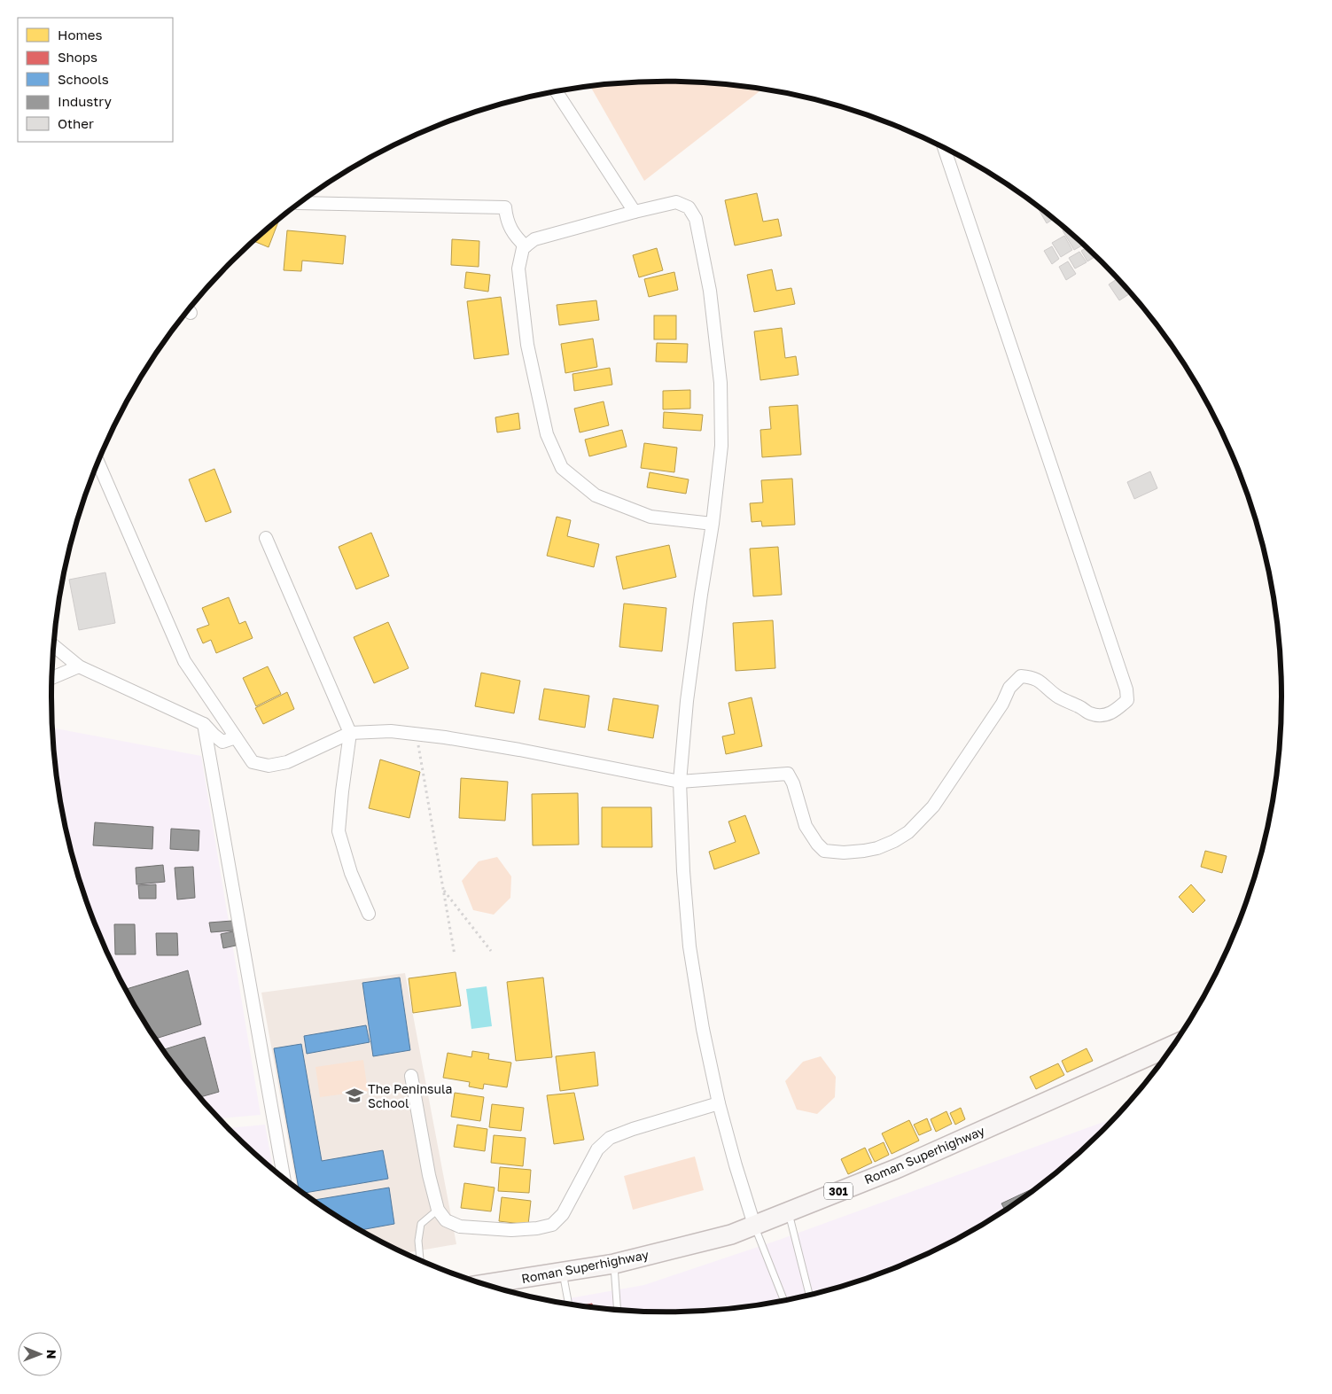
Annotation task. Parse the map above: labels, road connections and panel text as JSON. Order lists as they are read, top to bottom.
{
  "streets": {
    "main road": ["Roman Superhighway", "301"]
  },
  "places": {
    "school or university": ["The Peninsula School"]
  },
  "legend": [
    "Homes",
    "Shops",
    "Schools",
    "Industry",
    "Other"
  ],
  "north": "right"
}
